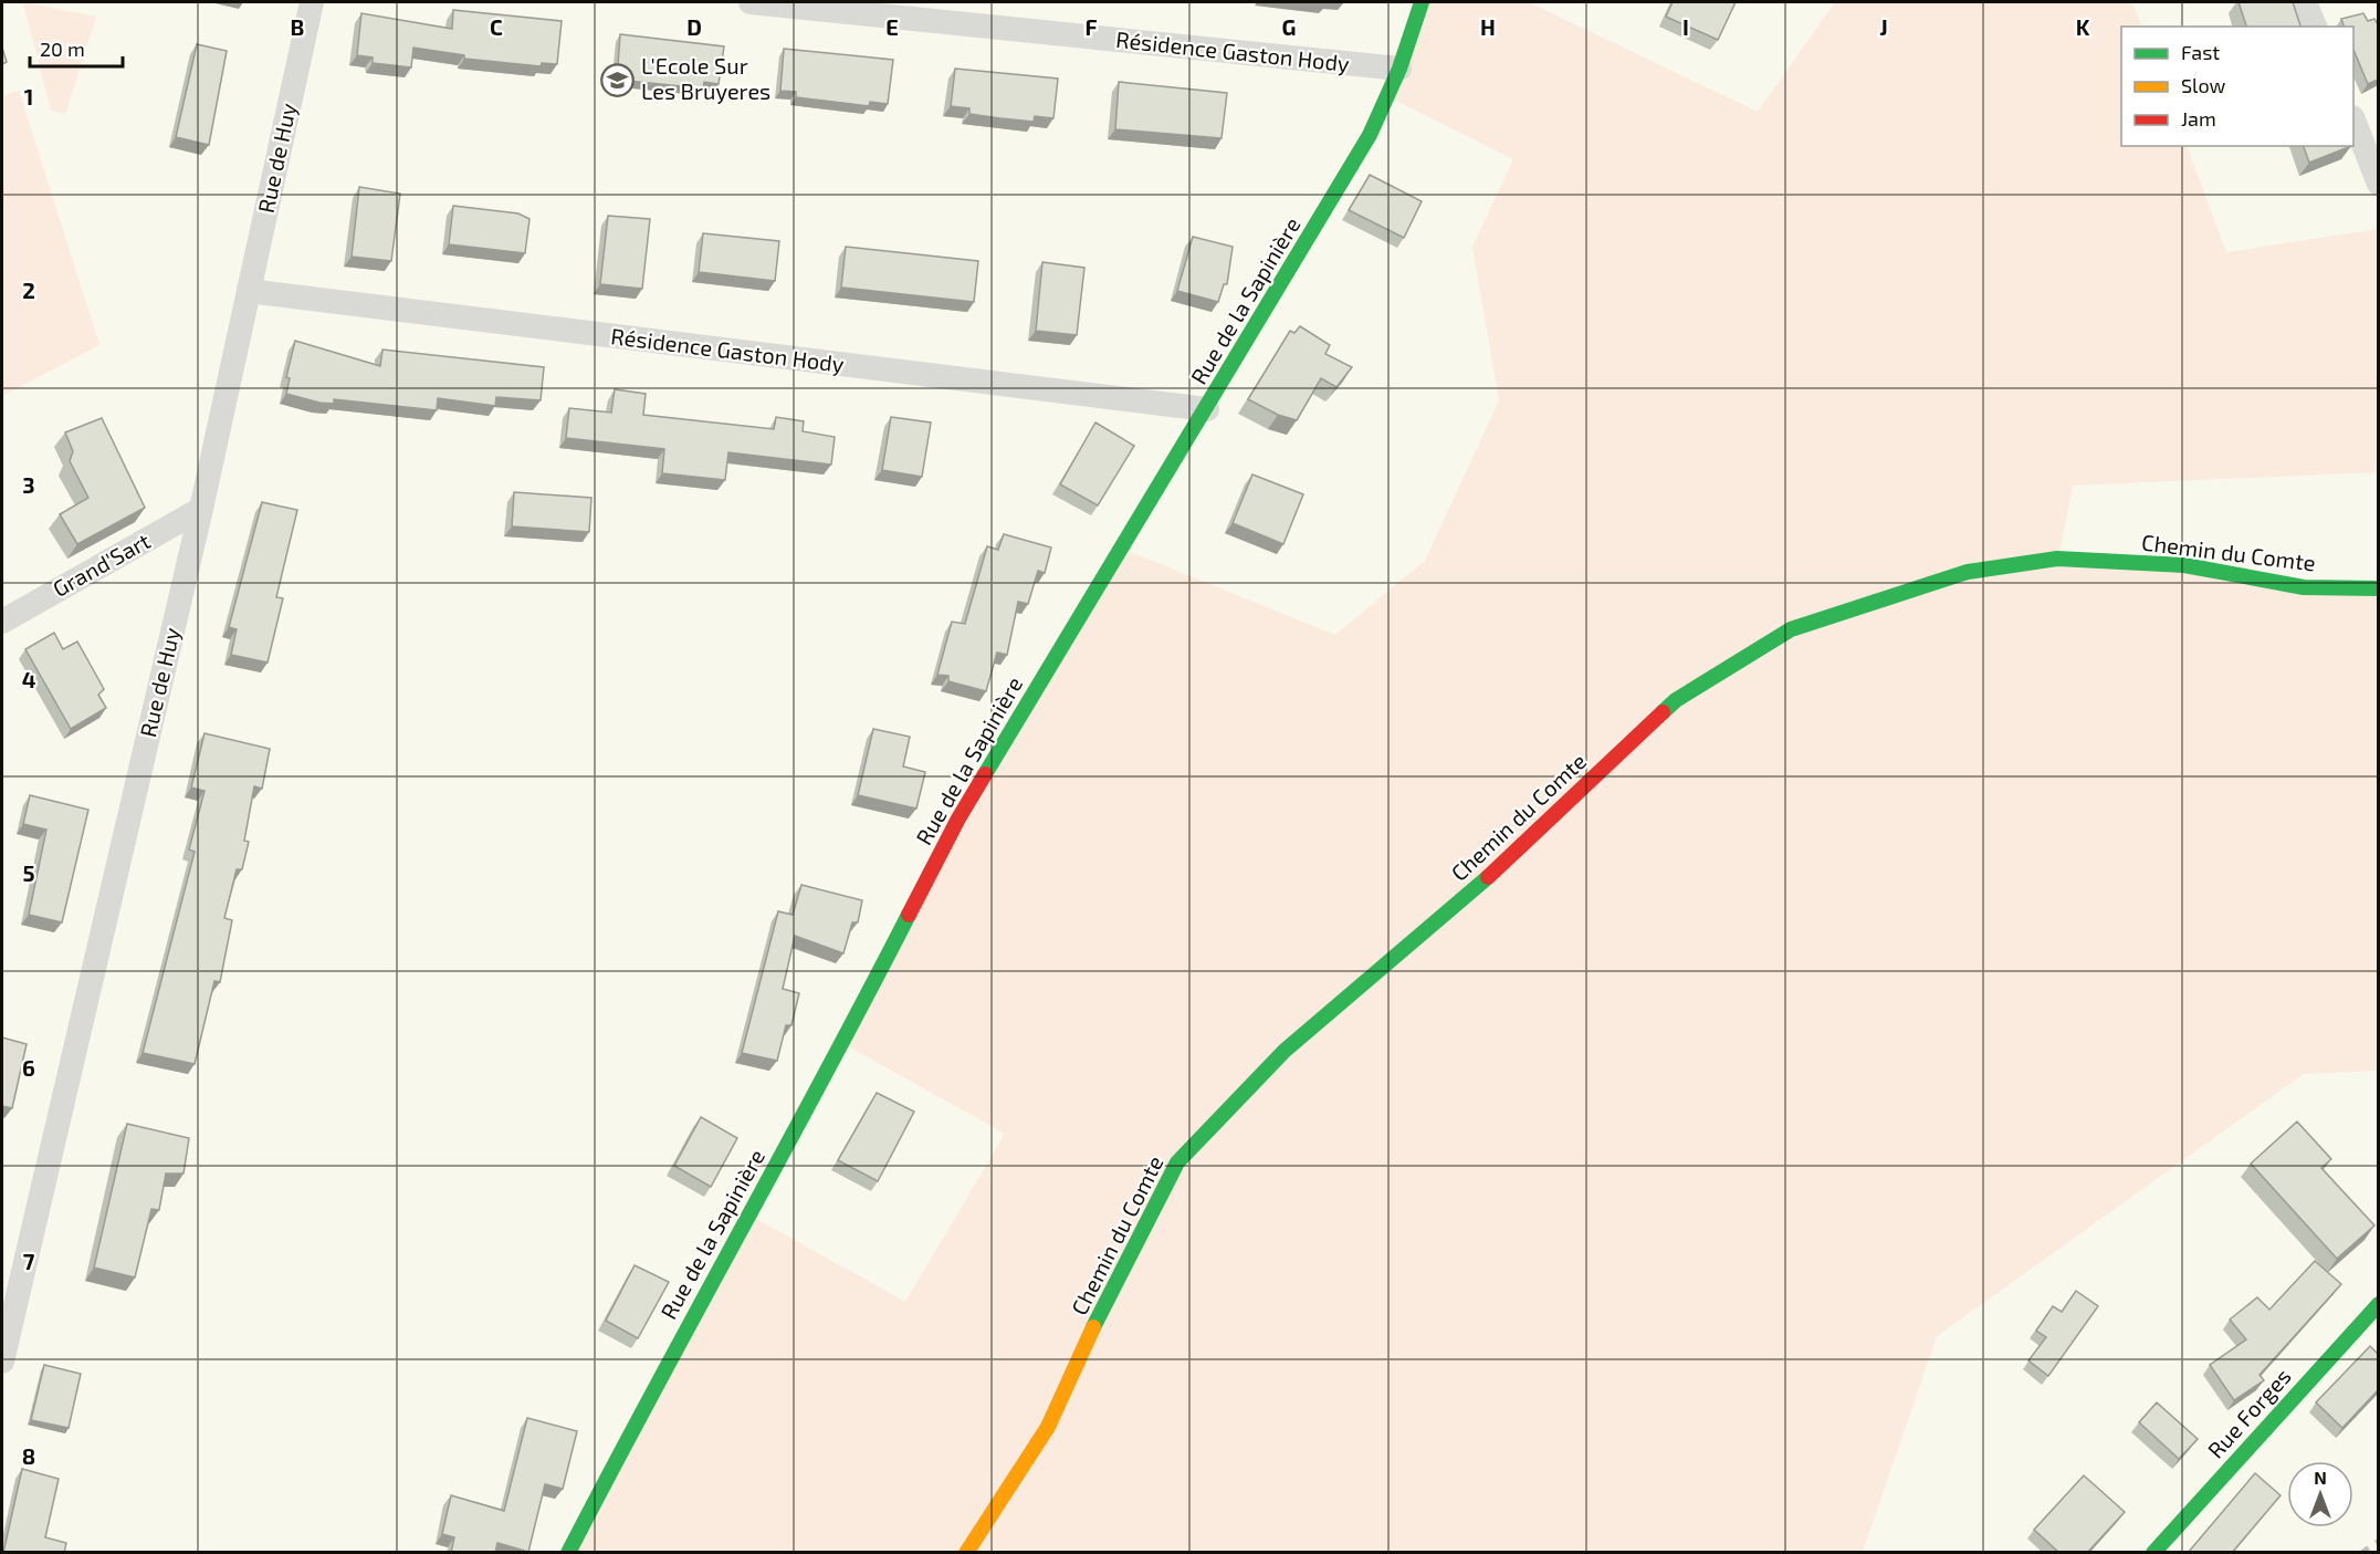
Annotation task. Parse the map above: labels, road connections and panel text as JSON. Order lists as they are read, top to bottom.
{
  "streets": {
    "street": [
      "Résidence Gaston Hody",
      "Rue de Huy",
      "Rue de la Sapinière",
      "Chemin du Comte",
      "Grand'Sart",
      "Rue Forges"
    ]
  },
  "crossings": [
    ["Résidence Gaston Hody", "Rue de Huy"],
    ["Résidence Gaston Hody", "Rue de la Sapinière"],
    ["Rue de Huy", "Grand'Sart"]
  ],
  "places": {
    "school or university": ["L'Ecole Sur Les Bruyeres"]
  },
  "legend": ["Fast", "Slow", "Jam"],
  "scale_bar": "20 m",
  "north": "top",
  "grid": {
    "columns": [
      "B",
      "C",
      "D",
      "E",
      "F",
      "G",
      "H",
      "I",
      "J",
      "K"
    ],
    "rows": [
      "1",
      "2",
      "3",
      "4",
      "5",
      "6",
      "7",
      "8"
    ]
  }
}
